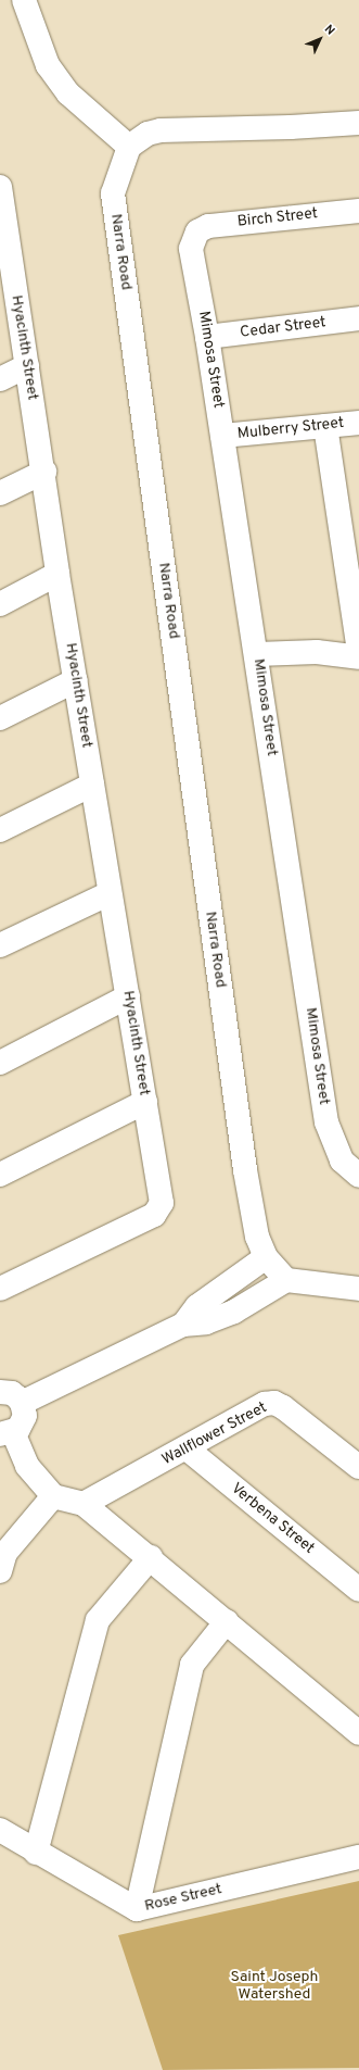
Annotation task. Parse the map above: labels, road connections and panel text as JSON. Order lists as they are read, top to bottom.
{
  "streets": {
    "street": [
      "Birch Street",
      "Narra Road",
      "Cedar Street",
      "Hyacinth Street",
      "Mimosa Street",
      "Mulberry Street",
      "Wallflower Street",
      "Verbena Street",
      "Rose Street"
    ]
  },
  "crossings": [
    ["Birch Street", "Mimosa Street"],
    ["Cedar Street", "Mimosa Street"],
    ["Mimosa Street", "Mulberry Street"],
    ["Wallflower Street", "Verbena Street"]
  ],
  "parks": ["Saint Joseph Watershed"],
  "north": "top right"
}
